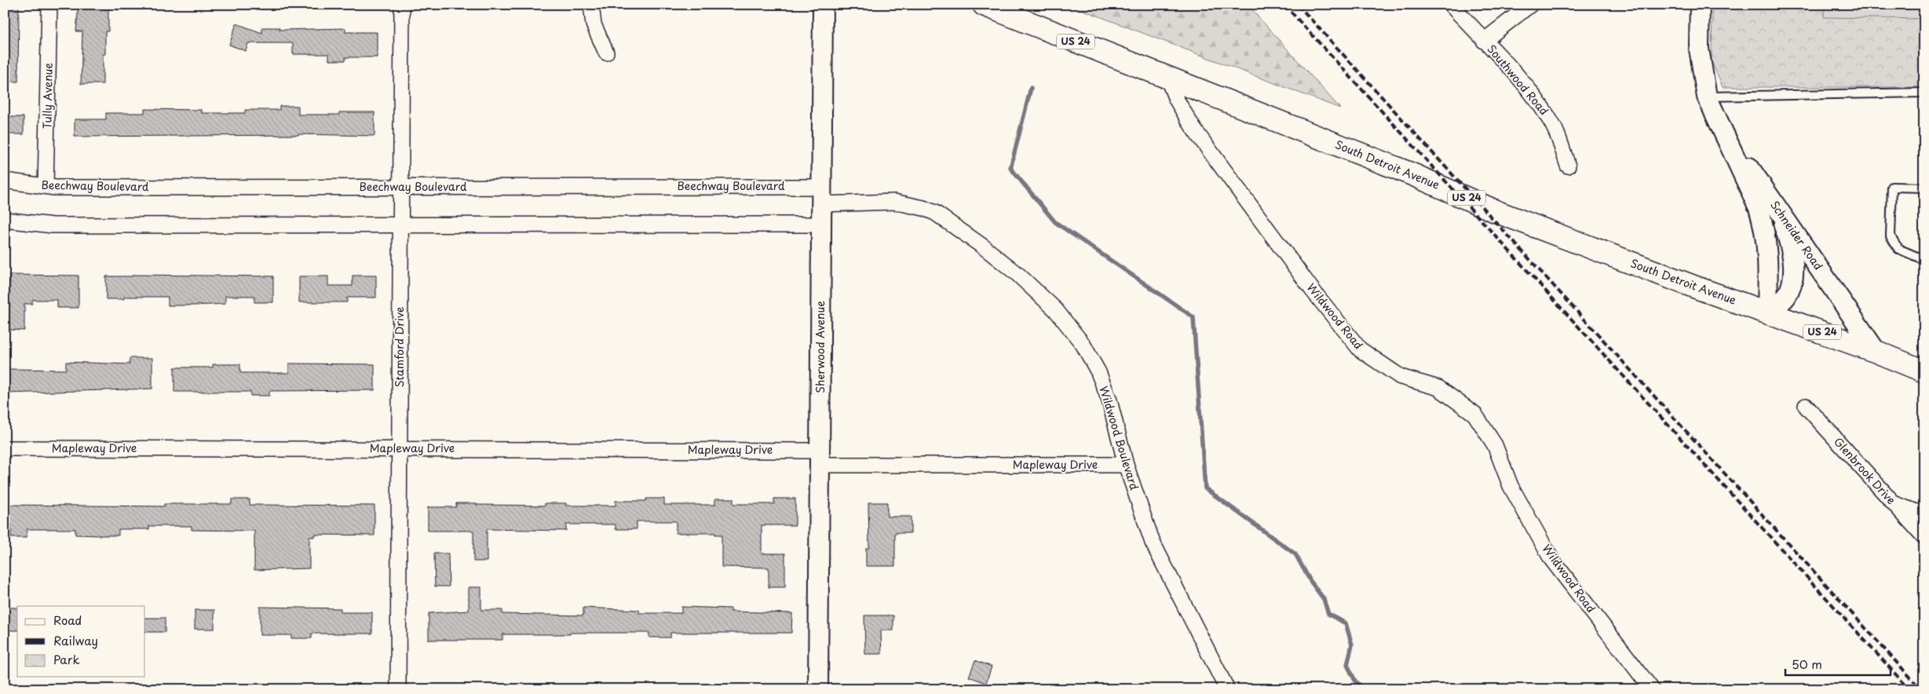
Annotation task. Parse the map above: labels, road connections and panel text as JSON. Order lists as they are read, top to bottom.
{
  "streets": {
    "main road": ["US 24", "South Detroit Avenue"],
    "street": [
      "Southwood Road",
      "Tully Avenue",
      "Beechway Boulevard",
      "Schneider Road",
      "Wildwood Road",
      "Stamford Drive",
      "Sherwood Avenue",
      "Wildwood Boulevard",
      "Mapleway Drive",
      "Glenbrook Drive"
    ]
  },
  "crossings": [
    ["Tully Avenue", "Beechway Boulevard"],
    ["South Detroit Avenue", "Schneider Road"],
    ["South Detroit Avenue", "Wildwood Road"],
    ["Beechway Boulevard", "Stamford Drive"],
    ["Beechway Boulevard", "Sherwood Avenue"],
    ["Beechway Boulevard", "Wildwood Boulevard"],
    ["Stamford Drive", "Mapleway Drive"],
    ["Sherwood Avenue", "Wildwood Boulevard"],
    ["Sherwood Avenue", "Mapleway Drive"],
    ["Wildwood Boulevard", "Mapleway Drive"]
  ],
  "legend": ["Road", "Railway", "Park"],
  "scale_bar": "50 m"
}
